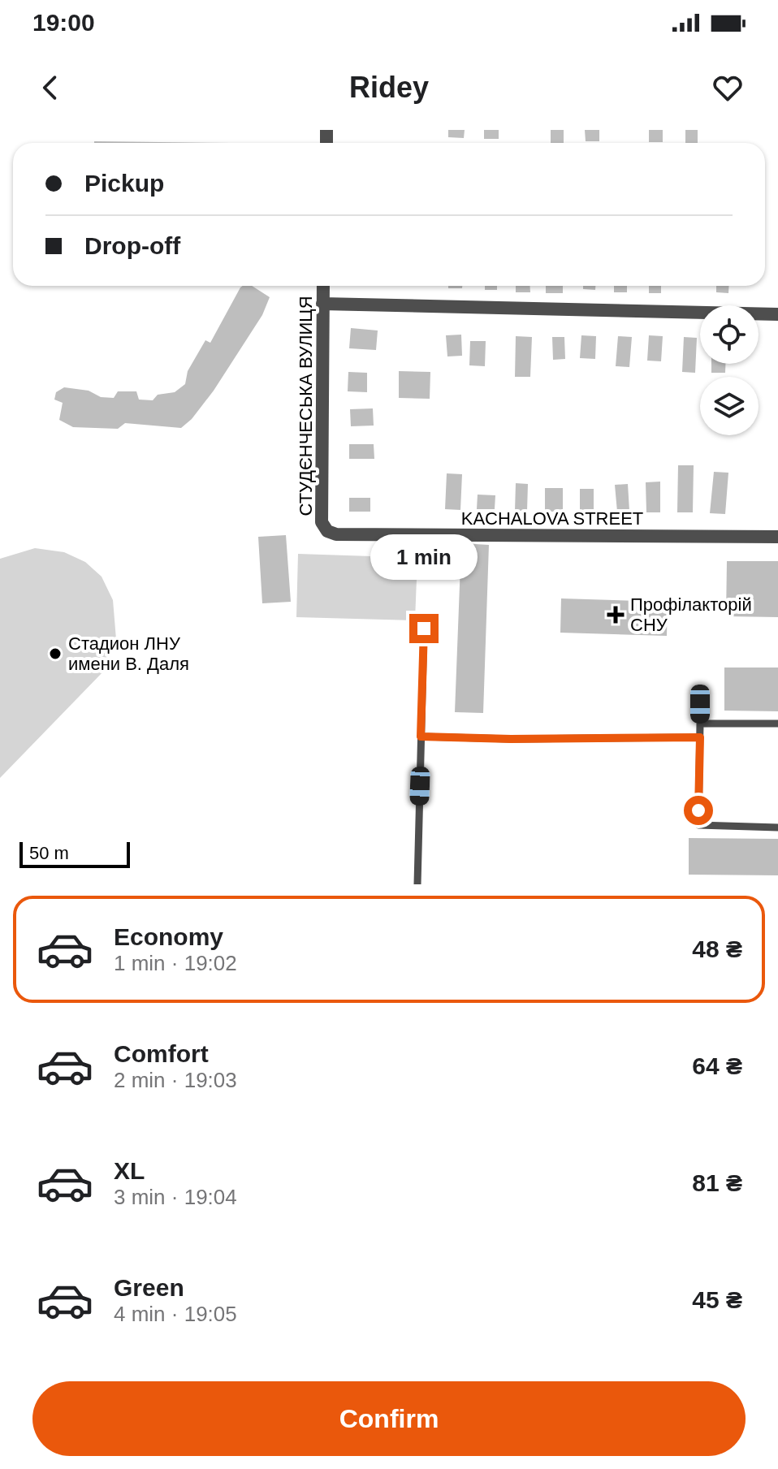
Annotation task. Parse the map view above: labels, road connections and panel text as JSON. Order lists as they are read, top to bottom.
{
  "streets": {
    "street": ["СТУДЄНЧЕСЬКА ВУЛИЦЯ", "KACHALOVA STREET"]
  },
  "crossings": [
    ["СТУДЄНЧЕСЬКА ВУЛИЦЯ", "KACHALOVA STREET"]
  ],
  "places": {
    "health": ["Профілакторій СНУ"],
    "other": ["Стадион ЛНУ имени В. Даля"]
  },
  "scale_bar": "50 m",
  "page": {
    "status": "19:00",
    "header": "Ridey",
    "banner": ["Pickup", "Drop-off"],
    "bubble": "1 min",
    "scale": "50 m",
    "list": [
      {
        "name": "Economy",
        "note": "1 min · 19:02",
        "value": "48 ₴"
      },
      {
        "name": "Comfort",
        "note": "2 min · 19:03",
        "value": "64 ₴"
      },
      {
        "name": "XL",
        "note": "3 min · 19:04",
        "value": "81 ₴"
      },
      {
        "name": "Green",
        "note": "4 min · 19:05",
        "value": "45 ₴"
      }
    ],
    "buttons": "Confirm"
  }
}
